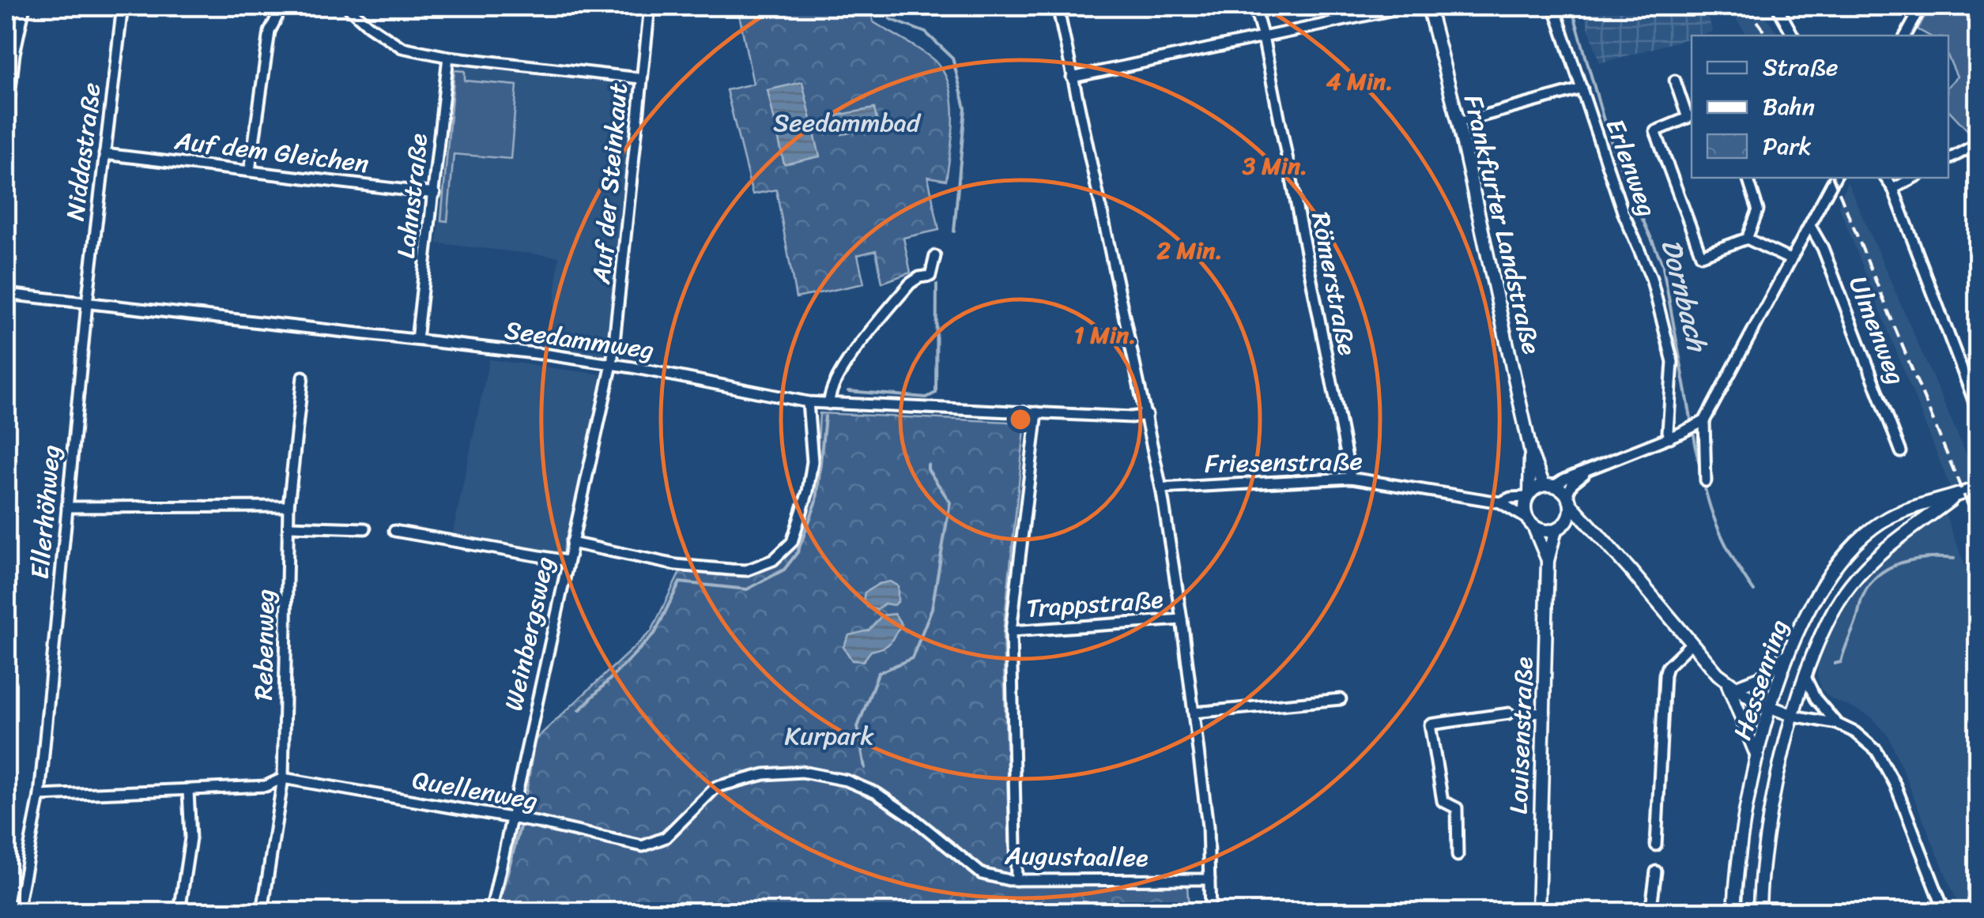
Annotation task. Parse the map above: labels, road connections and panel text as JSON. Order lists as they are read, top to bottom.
{
  "streets": {
    "street": [
      "Niddastraße",
      "Auf dem Gleichen",
      "Erlenweg",
      "Auf der Steinkaut",
      "Lahnstraße",
      "Frankfurter Landstraße",
      "Römerstraße",
      "Ulmenweg",
      "Seedammweg",
      "Friesenstraße",
      "Ellerhöhweg",
      "Trappstraße",
      "Weinbergsweg",
      "Rebenweg",
      "Hessenring",
      "Louisenstraße",
      "Quellenweg",
      "Augustaallee"
    ]
  },
  "crossings": [
    ["Niddastraße", "Auf dem Gleichen"],
    ["Niddastraße", "Seedammweg"],
    ["Niddastraße", "Ellerhöhweg"],
    ["Auf dem Gleichen", "Lahnstraße"],
    ["Auf der Steinkaut", "Seedammweg"],
    ["Auf der Steinkaut", "Weinbergsweg"],
    ["Lahnstraße", "Seedammweg"],
    ["Frankfurter Landstraße", "Friesenstraße"],
    ["Frankfurter Landstraße", "Louisenstraße"],
    ["Römerstraße", "Friesenstraße"],
    ["Seedammweg", "Ellerhöhweg"],
    ["Seedammweg", "Weinbergsweg"],
    ["Friesenstraße", "Louisenstraße"],
    ["Ellerhöhweg", "Quellenweg"],
    ["Weinbergsweg", "Quellenweg"],
    ["Rebenweg", "Quellenweg"],
    ["Quellenweg", "Augustaallee"]
  ],
  "water": ["Dornbach"],
  "parks": ["Seedammbad", "Kurpark"],
  "legend": ["Straße", "Bahn", "Park"],
  "rings": [
    "4 Min.",
    "3 Min.",
    "2 Min.",
    "1 Min."
  ]
}
